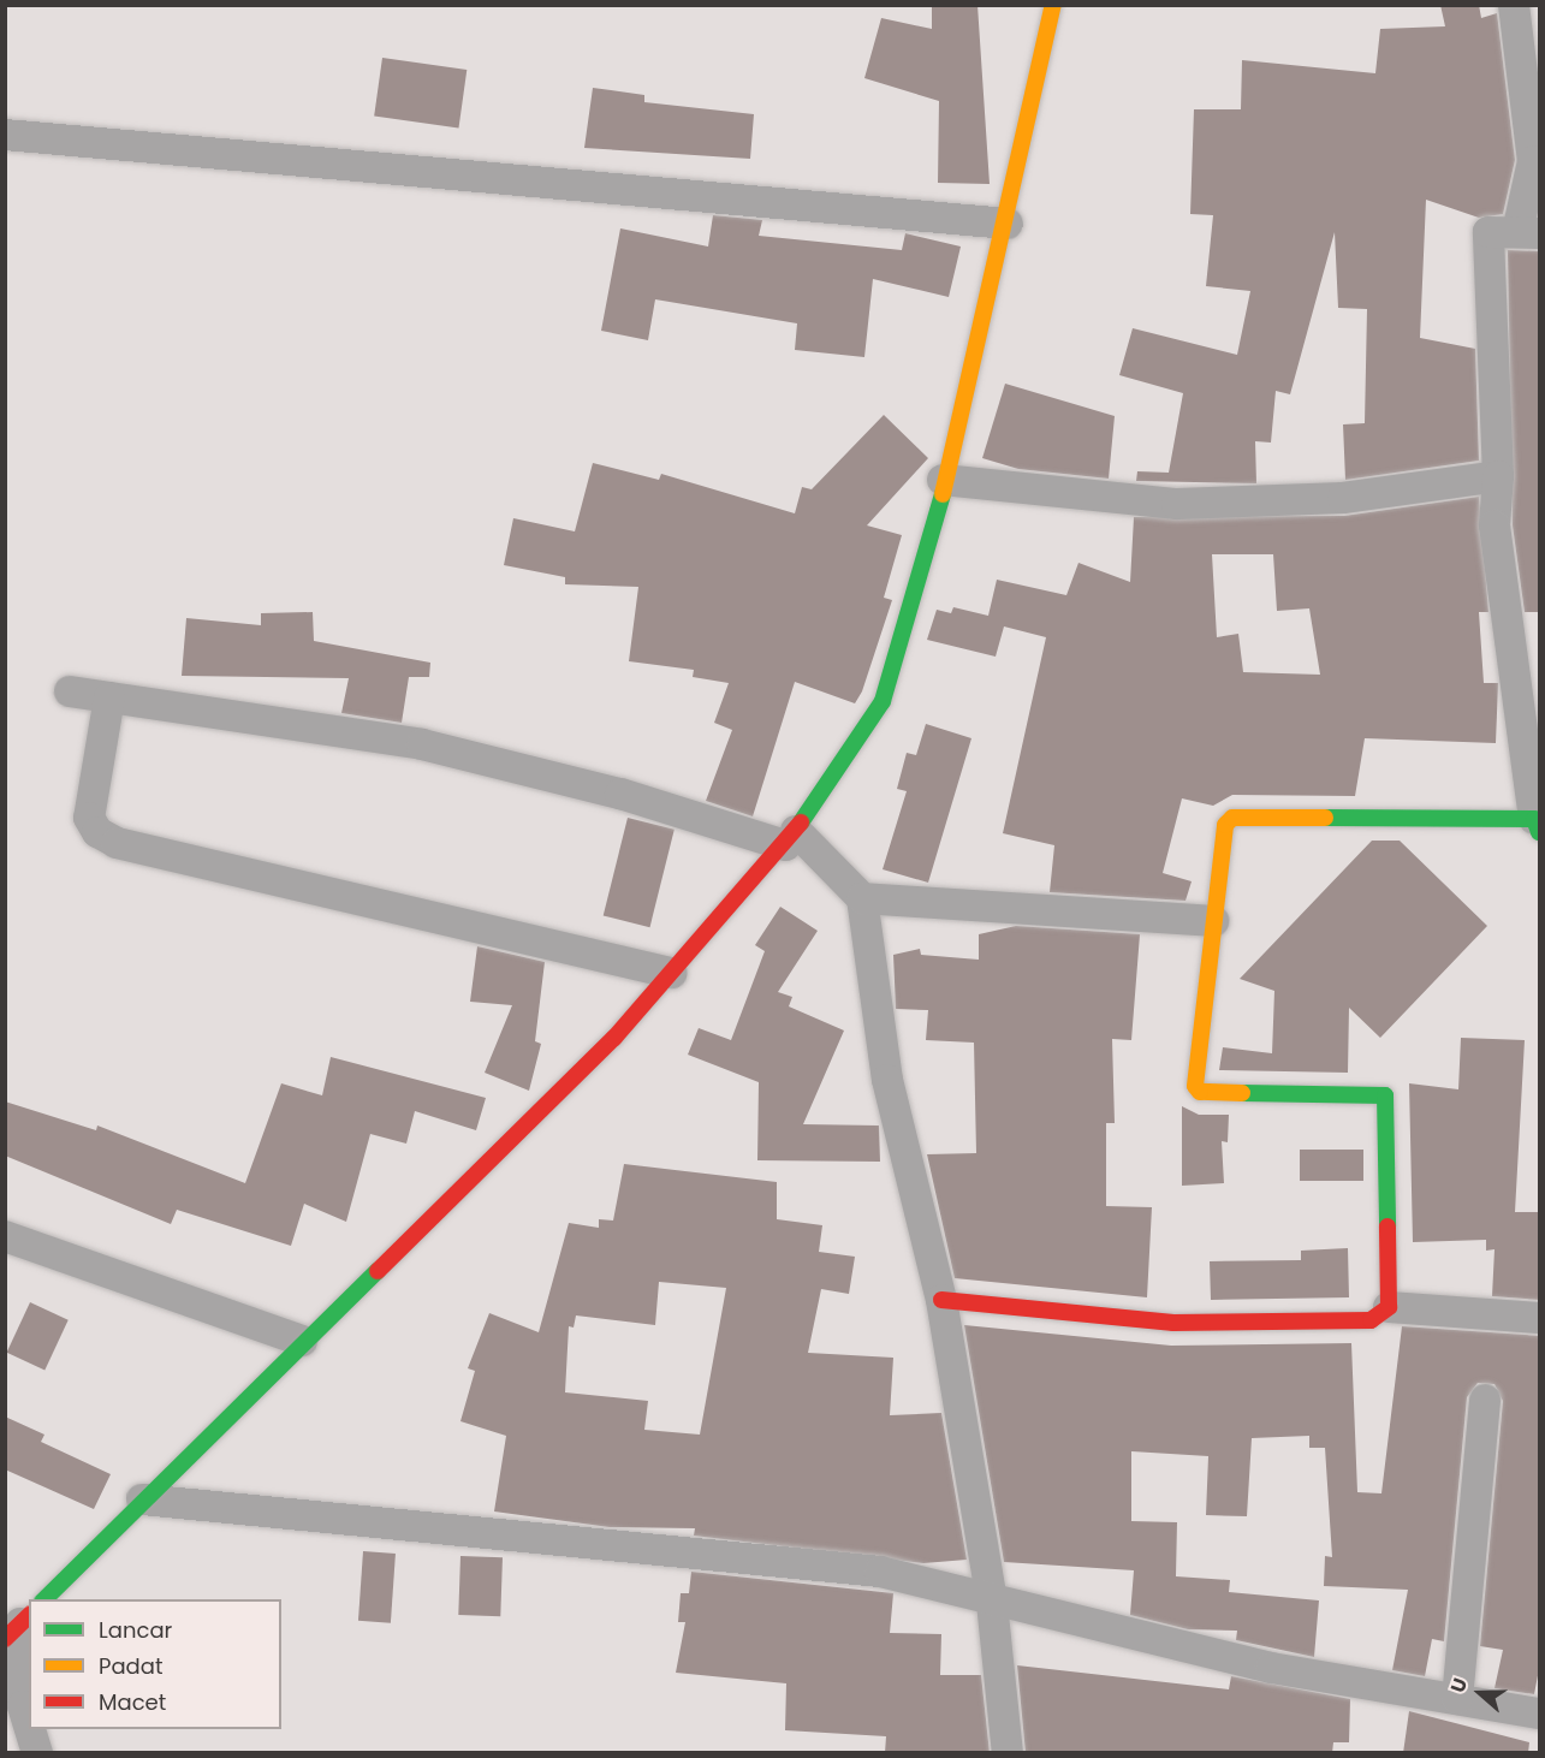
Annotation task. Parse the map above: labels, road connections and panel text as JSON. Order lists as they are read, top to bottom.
{
  "legend": ["Lancar", "Padat", "Macet"],
  "north": "left"
}
